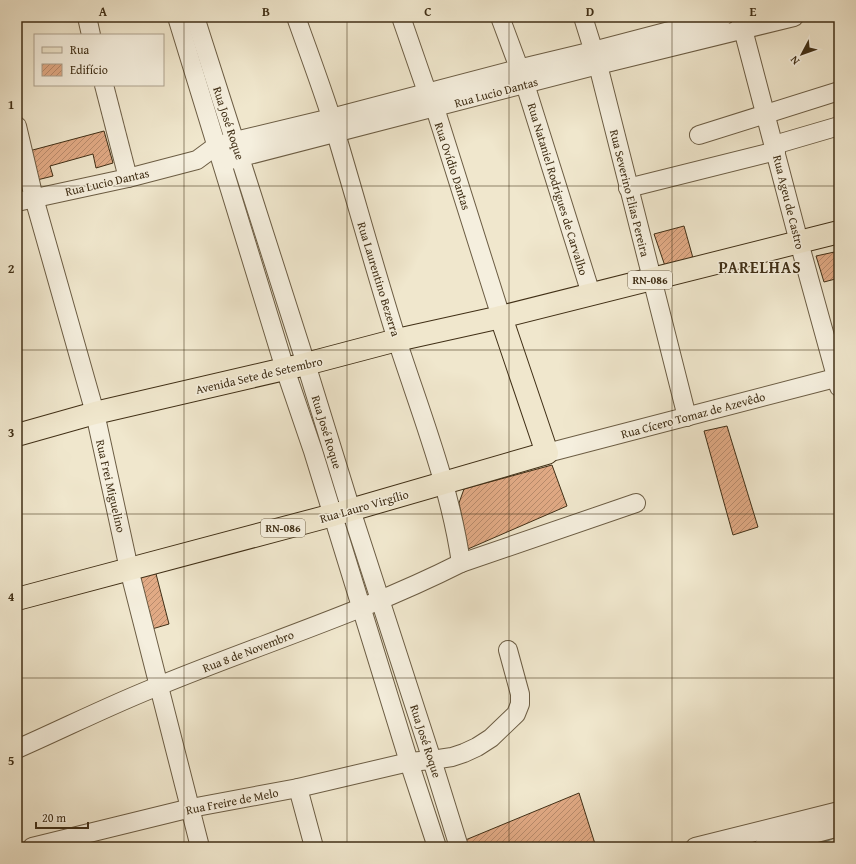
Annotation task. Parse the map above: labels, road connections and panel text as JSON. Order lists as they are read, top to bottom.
{
  "streets": {
    "main road": ["RN-086", "Avenida Sete de Setembro", "Rua Lauro Virgílio"],
    "street": [
      "Rua Lucio Dantas",
      "Rua José Roque",
      "Rua Ovídio Dantas",
      "Rua Nataniel Rodrigues de Carvalho",
      "Rua Severino Elias Pereira",
      "Rua Ageu de Castro",
      "Rua Laurentino Bezerra",
      "Rua Cícero Tomaz de Azevêdo",
      "Rua Frei Miguelino",
      "Rua 8 de Novembro",
      "Rua Freire de Melo"
    ]
  },
  "crossings": [
    ["Rua Lucio Dantas", "Rua José Roque"],
    ["Rua Lucio Dantas", "Rua Ovídio Dantas"],
    ["Rua Lucio Dantas", "Rua Nataniel Rodrigues de Carvalho"],
    ["Rua Lucio Dantas", "Rua Severino Elias Pereira"],
    ["Rua Lucio Dantas", "Rua Ageu de Castro"],
    ["Rua Lucio Dantas", "Rua Laurentino Bezerra"],
    ["Rua Lucio Dantas", "Rua Frei Miguelino"],
    ["Rua José Roque", "Avenida Sete de Setembro"],
    ["Rua José Roque", "Rua Lauro Virgílio"],
    ["Rua José Roque", "Rua 8 de Novembro"],
    ["Rua José Roque", "Rua Freire de Melo"],
    ["Rua Ovídio Dantas", "RN-086"],
    ["Rua Ovídio Dantas", "Avenida Sete de Setembro"],
    ["Rua Nataniel Rodrigues de Carvalho", "RN-086"],
    ["Rua Severino Elias Pereira", "RN-086"],
    ["Rua Severino Elias Pereira", "Rua Cícero Tomaz de Azevêdo"],
    ["Rua Ageu de Castro", "RN-086"],
    ["Rua Ageu de Castro", "Rua Cícero Tomaz de Azevêdo"],
    ["Rua Laurentino Bezerra", "Avenida Sete de Setembro"],
    ["Rua Laurentino Bezerra", "Rua Lauro Virgílio"],
    ["Rua Laurentino Bezerra", "Rua 8 de Novembro"],
    ["RN-086", "Avenida Sete de Setembro"],
    ["Avenida Sete de Setembro", "Rua Frei Miguelino"],
    ["Rua Cícero Tomaz de Azevêdo", "Rua Lauro Virgílio"],
    ["Rua Frei Miguelino", "Rua Lauro Virgílio"],
    ["Rua Frei Miguelino", "Rua 8 de Novembro"],
    ["Rua Frei Miguelino", "Rua Freire de Melo"]
  ],
  "districts": ["PARELHAS"],
  "legend": ["Rua", "Edifício"],
  "scale_bar": "20 m",
  "north": "bottom left",
  "grid": {
    "columns": [
      "A",
      "B",
      "C",
      "D",
      "E"
    ],
    "rows": [
      "1",
      "2",
      "3",
      "4",
      "5"
    ]
  }
}
